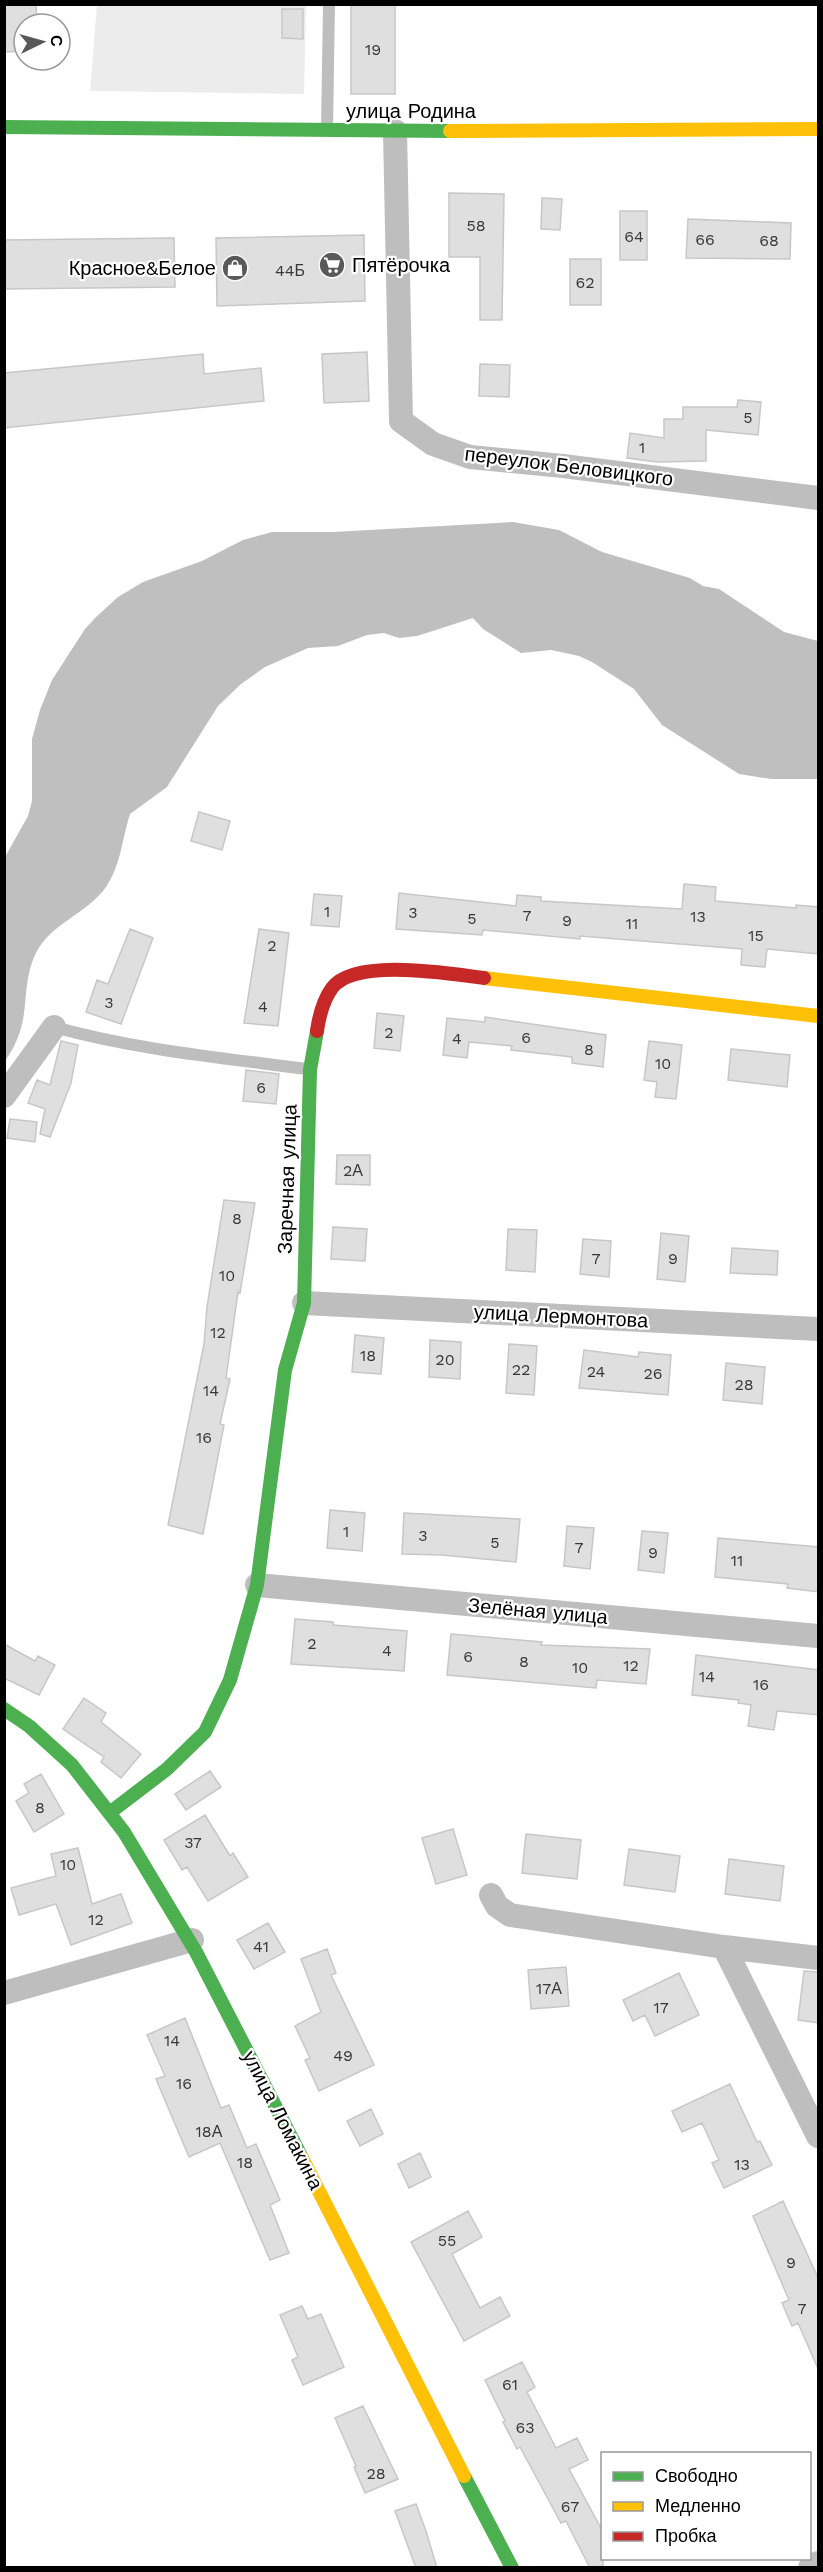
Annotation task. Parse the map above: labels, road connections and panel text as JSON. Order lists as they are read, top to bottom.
{
  "streets": {
    "street": [
      "улица Родина",
      "переулок Беловицкого",
      "Заречная улица",
      "улица Лермонтова",
      "Зелёная улица",
      "улица Ломакина"
    ]
  },
  "crossings": [
    ["улица Родина", "переулок Беловицкого"],
    ["Заречная улица", "улица Лермонтова"],
    ["Заречная улица", "Зелёная улица"],
    ["Заречная улица", "улица Ломакина"]
  ],
  "places": {
    "supermarket": ["Пятёрочка"],
    "shop": ["Красное&Белое"]
  },
  "house_numbers": [
    "19",
    "58",
    "64",
    "66",
    "68",
    "44Б",
    "62",
    "5",
    "1",
    "1",
    "3",
    "7",
    "13",
    "5",
    "9",
    "11",
    "15",
    "2",
    "3",
    "4",
    "2",
    "6",
    "4",
    "8",
    "10",
    "6",
    "2А",
    "8",
    "7",
    "9",
    "10",
    "12",
    "18",
    "20",
    "22",
    "24",
    "26",
    "28",
    "14",
    "16",
    "1",
    "3",
    "5",
    "7",
    "9",
    "11",
    "2",
    "4",
    "6",
    "8",
    "12",
    "10",
    "14",
    "16",
    "8",
    "37",
    "10",
    "12",
    "41",
    "17А",
    "17",
    "14",
    "49",
    "16",
    "18А",
    "18",
    "13",
    "55",
    "9",
    "7",
    "61",
    "63",
    "28",
    "67"
  ],
  "legend": ["Свободно", "Медленно", "Пробка"],
  "north": "right"
}
